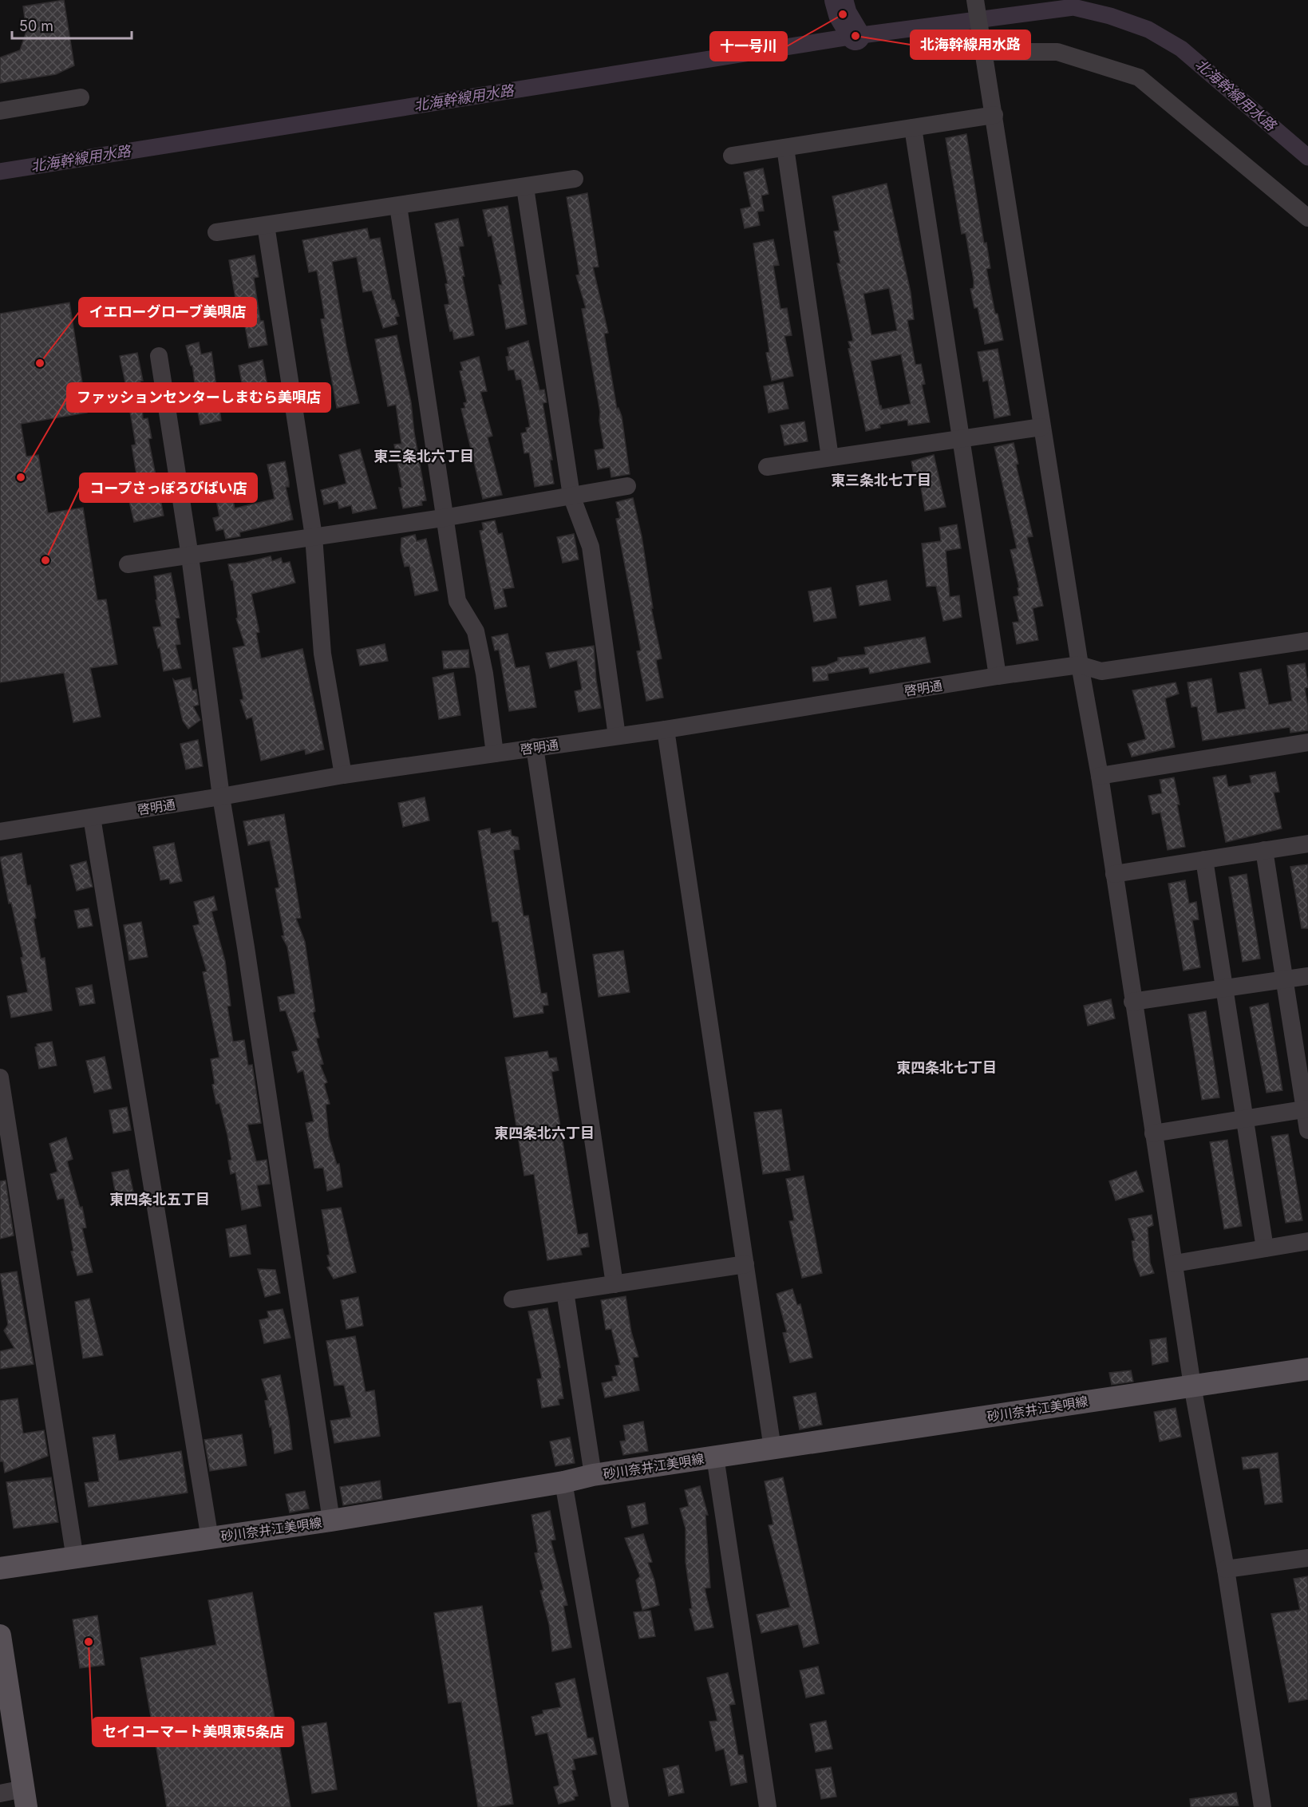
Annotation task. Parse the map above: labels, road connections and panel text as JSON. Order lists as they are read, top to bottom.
{
  "streets": {
    "main road": ["砂川奈井江美唄線"],
    "street": ["啓明通"]
  },
  "districts": [
    "東三条北六丁目",
    "東三条北七丁目",
    "東四条北七丁目",
    "東四条北六丁目",
    "東四条北五丁目"
  ],
  "water": ["北海幹線用水路"],
  "places": [
    "十一号川",
    "北海幹線用水路",
    "イエローグローブ美唄店",
    "ファッションセンターしまむら美唄店",
    "コープさっぽろびばい店",
    "セイコーマート美唄東5条店"
  ],
  "scale_bar": "50 m"
}
